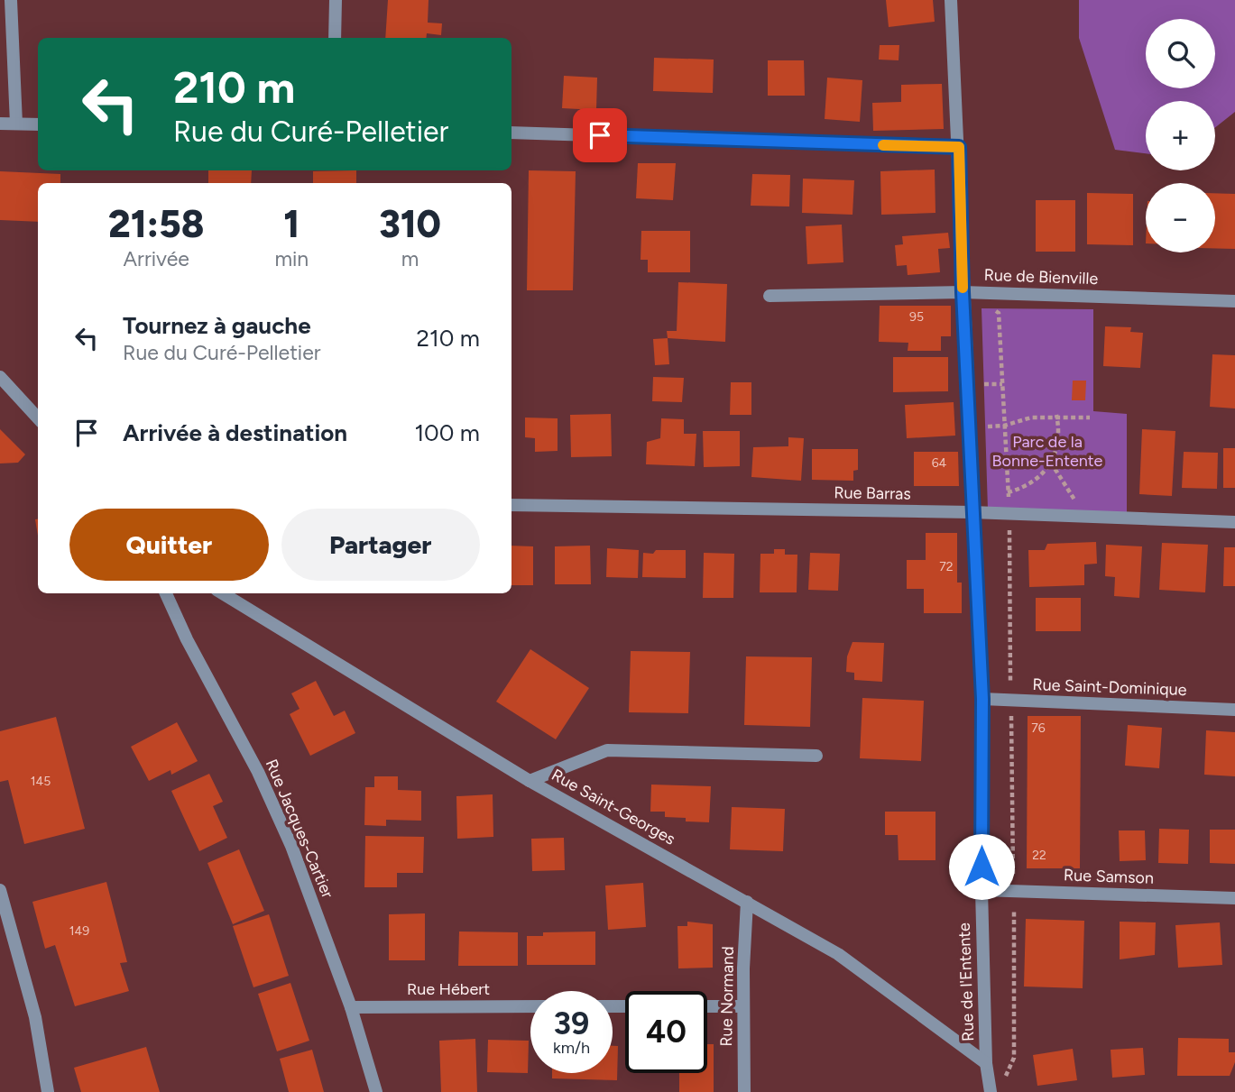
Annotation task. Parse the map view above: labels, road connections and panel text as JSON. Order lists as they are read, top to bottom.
{
  "streets": {
    "street": [
      "Rue de Bienville",
      "Rue Barras",
      "Rue Saint-Dominique",
      "Rue Saint-Georges",
      "Rue Jacques-Cartier",
      "Rue Samson",
      "Rue de l'Entente",
      "Rue Hébert",
      "Rue Normand"
    ]
  },
  "crossings": [
    ["Rue de Bienville", "Rue de l'Entente"],
    ["Rue Barras", "Rue de l'Entente"],
    ["Rue Saint-Dominique", "Rue de l'Entente"],
    ["Rue Saint-Georges", "Rue de l'Entente"],
    ["Rue Saint-Georges", "Rue Normand"],
    ["Rue Jacques-Cartier", "Rue Hébert"],
    ["Rue Samson", "Rue de l'Entente"]
  ],
  "parks": ["Parc de la Bonne-Entente"],
  "house_numbers": [
    "95",
    "64",
    "72",
    "76",
    "145",
    "22",
    "149"
  ],
  "page": {
    "map_buttons": ["+", "−"],
    "turn": ["210 m", "Rue du Curé-Pelletier"],
    "eta": [
      "21:58",
      "Arrivée",
      "1",
      "min",
      "310",
      "m"
    ],
    "list": [
      {
        "name": "Tournez à gauche",
        "note": "Rue du Curé-Pelletier",
        "value": "210 m"
      },
      {
        "name": "Arrivée à destination",
        "value": "100 m"
      }
    ],
    "buttons": ["Quitter", "Partager"],
    "speed": "39 km/h",
    "limit": "40"
  }
}
